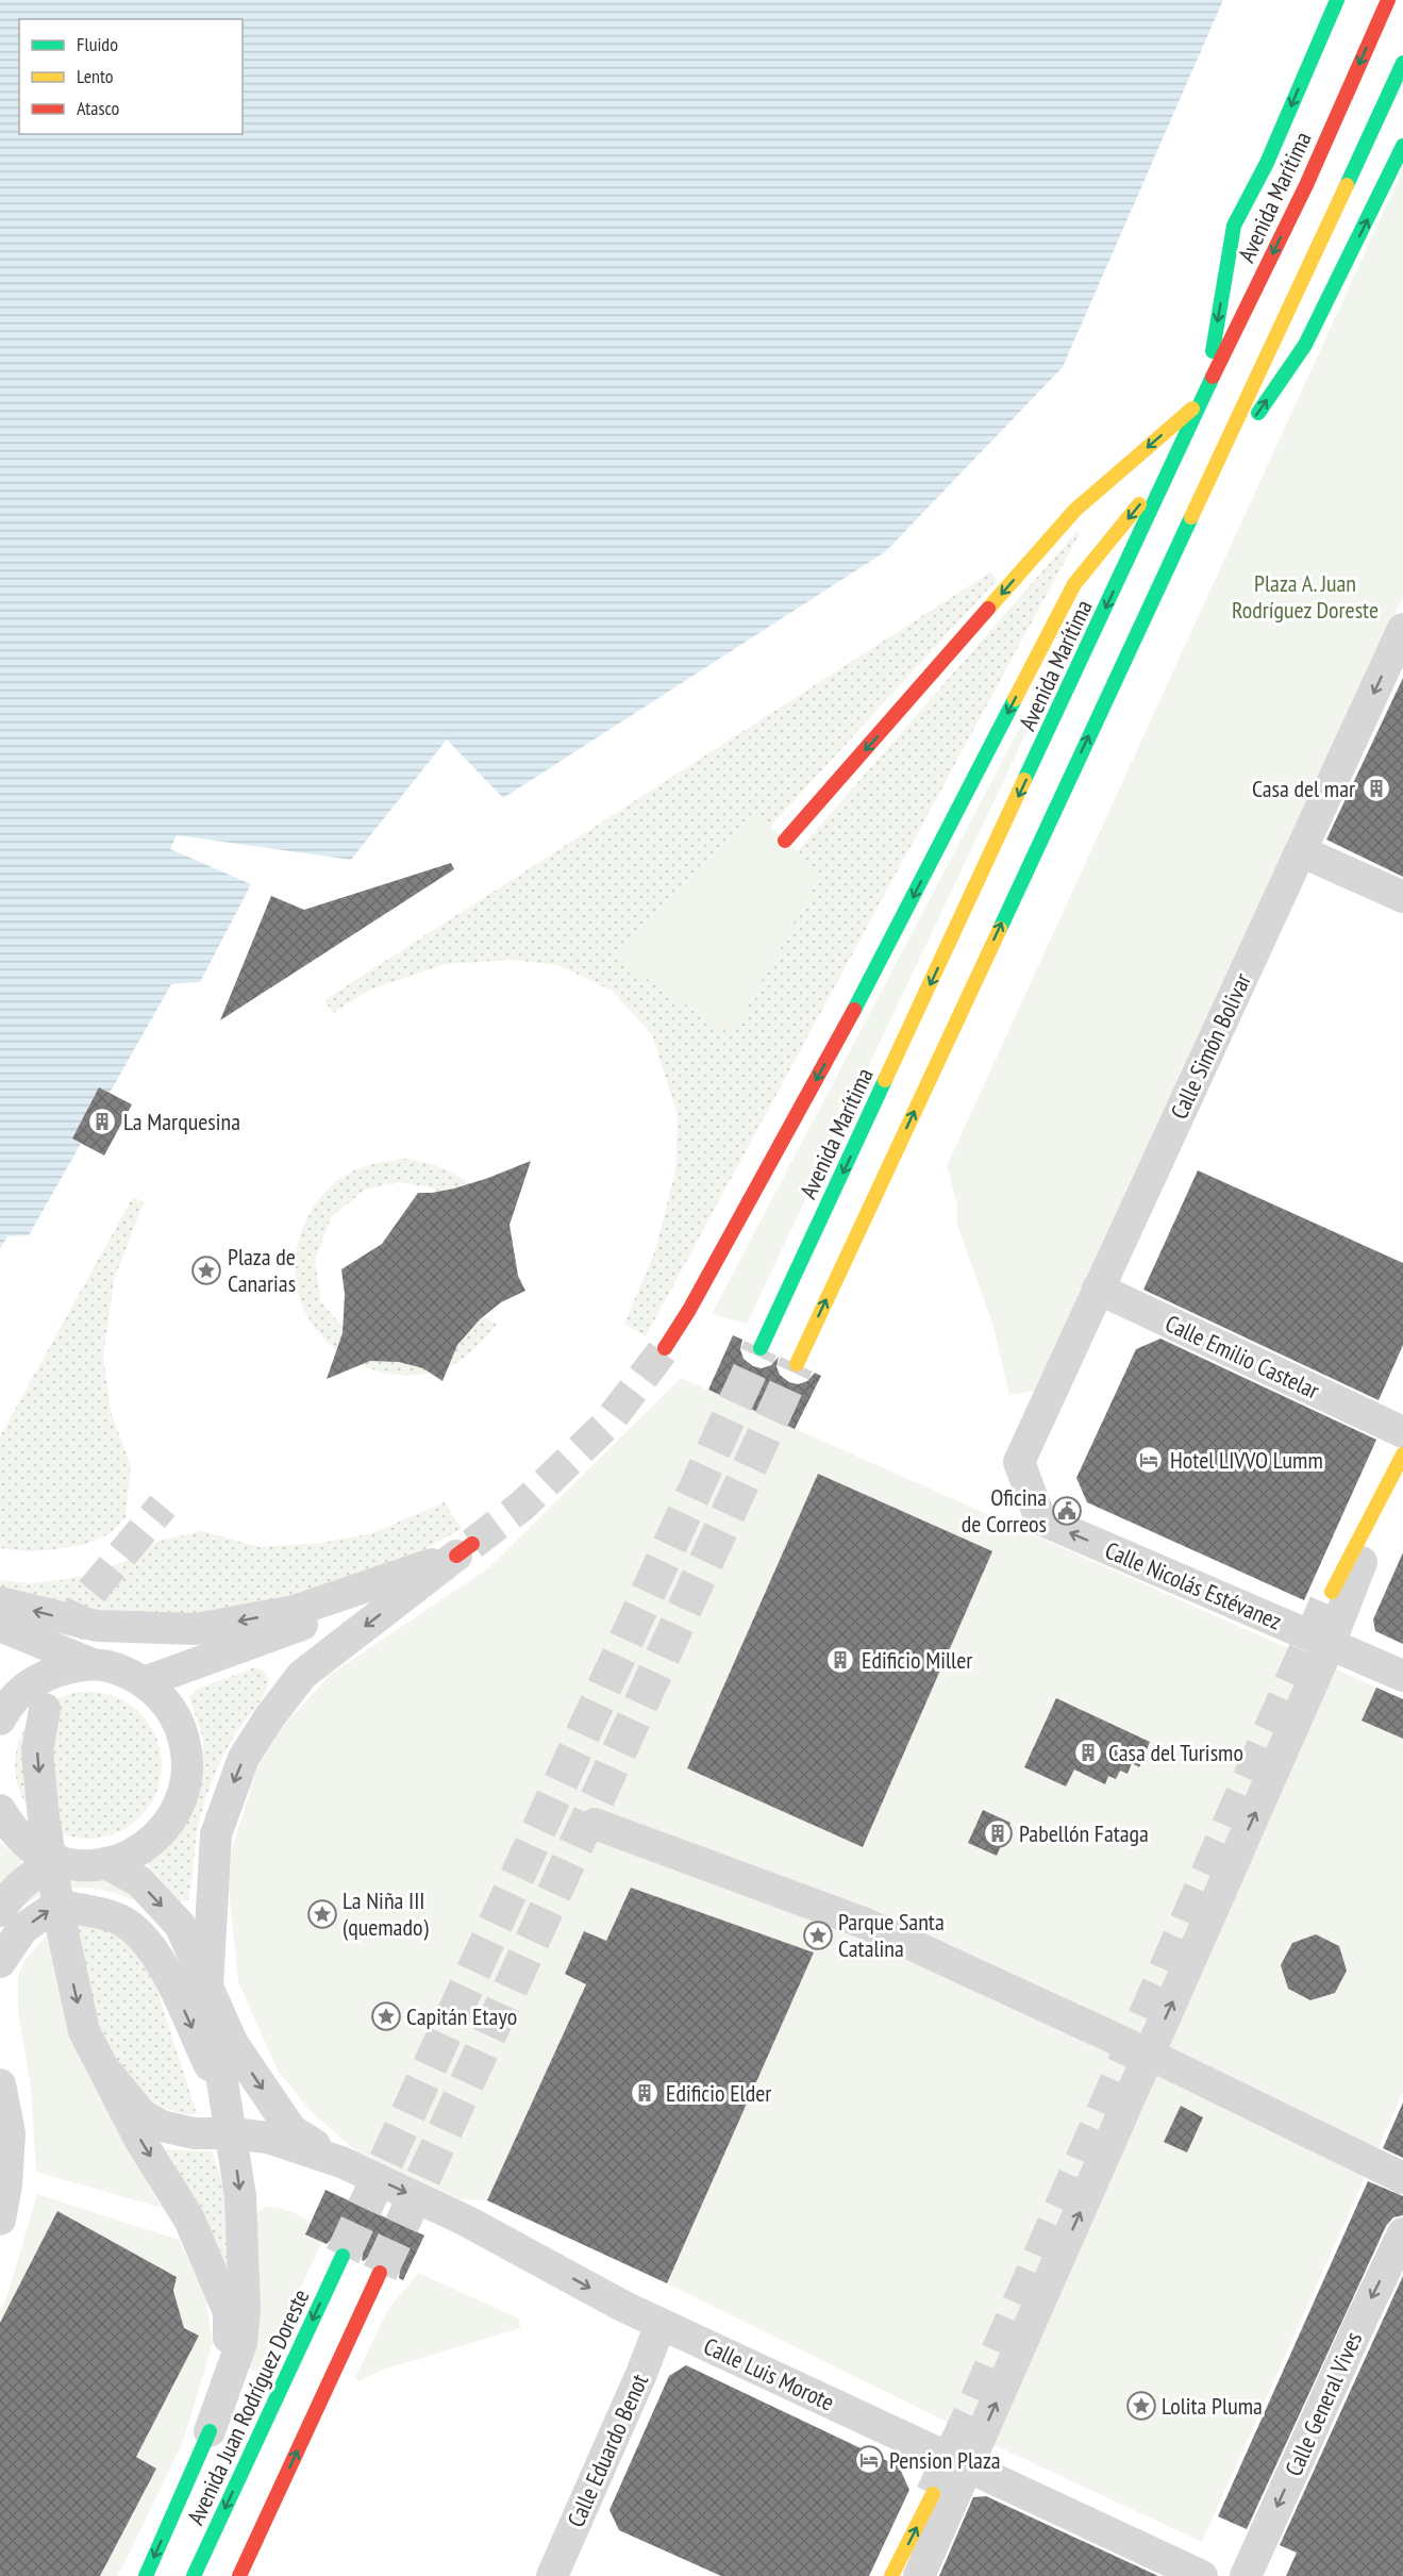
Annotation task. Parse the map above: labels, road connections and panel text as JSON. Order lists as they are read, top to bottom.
{
  "streets": {
    "main road": ["Avenida Marítima", "Avenida Juan Rodríguez Doreste"],
    "street": [
      "Calle Simón Bolivar",
      "Calle Emilio Castelar",
      "Calle Nicolás Estévanez",
      "Calle Luis Morote",
      "Calle General Vives",
      "Calle Eduardo Benot"
    ]
  },
  "crossings": [
    ["Calle Simón Bolivar", "Calle Emilio Castelar"],
    ["Calle Simón Bolivar", "Calle Nicolás Estévanez"],
    ["Calle Luis Morote", "Calle Eduardo Benot"]
  ],
  "one_way": ["Calle Nicolás Estévanez", "Calle Luis Morote", "Calle General Vives"],
  "parks": ["Plaza A. Juan Rodríguez Doreste"],
  "places": {
    "building": [
      "Casa del mar",
      "La Marquesina",
      "Edificio Miller",
      "Casa del Turismo",
      "Pabellón Fataga",
      "Edificio Elder"
    ],
    "place": [
      "Plaza de Canarias",
      "La Niña III (quemado)",
      "Parque Santa Catalina",
      "Capitán Etayo",
      "Lolita Pluma"
    ],
    "hotel": ["Hotel LIVVO Lumm", "Pension Plaza"],
    "public building": ["Oficina de Correos"]
  },
  "legend": ["Fluido", "Lento", "Atasco"]
}
